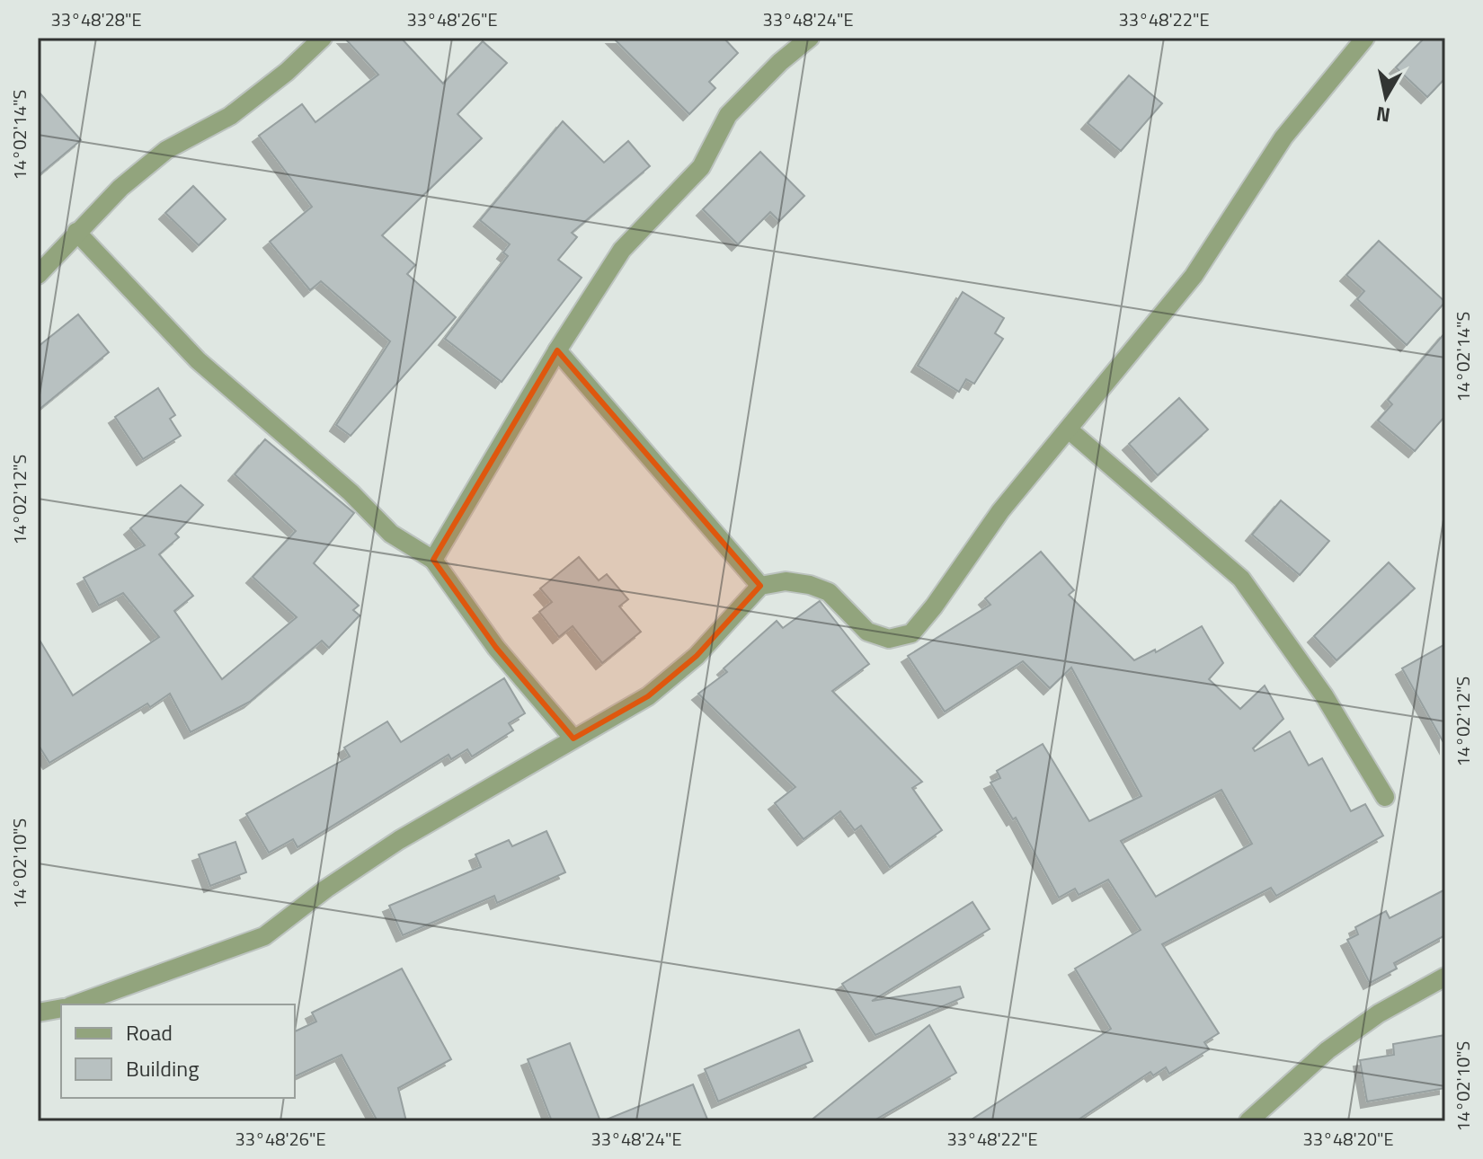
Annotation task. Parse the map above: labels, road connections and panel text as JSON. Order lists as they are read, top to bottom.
{
  "legend": ["Road", "Building"],
  "north": "bottom",
  "coordinates": [
    "33°48'28\"E",
    "33°48'26\"E",
    "33°48'24\"E",
    "33°48'22\"E",
    "14°02'14\"S",
    "14°02'12\"S",
    "14°02'10\"S",
    "33°48'20\"E"
  ]
}
